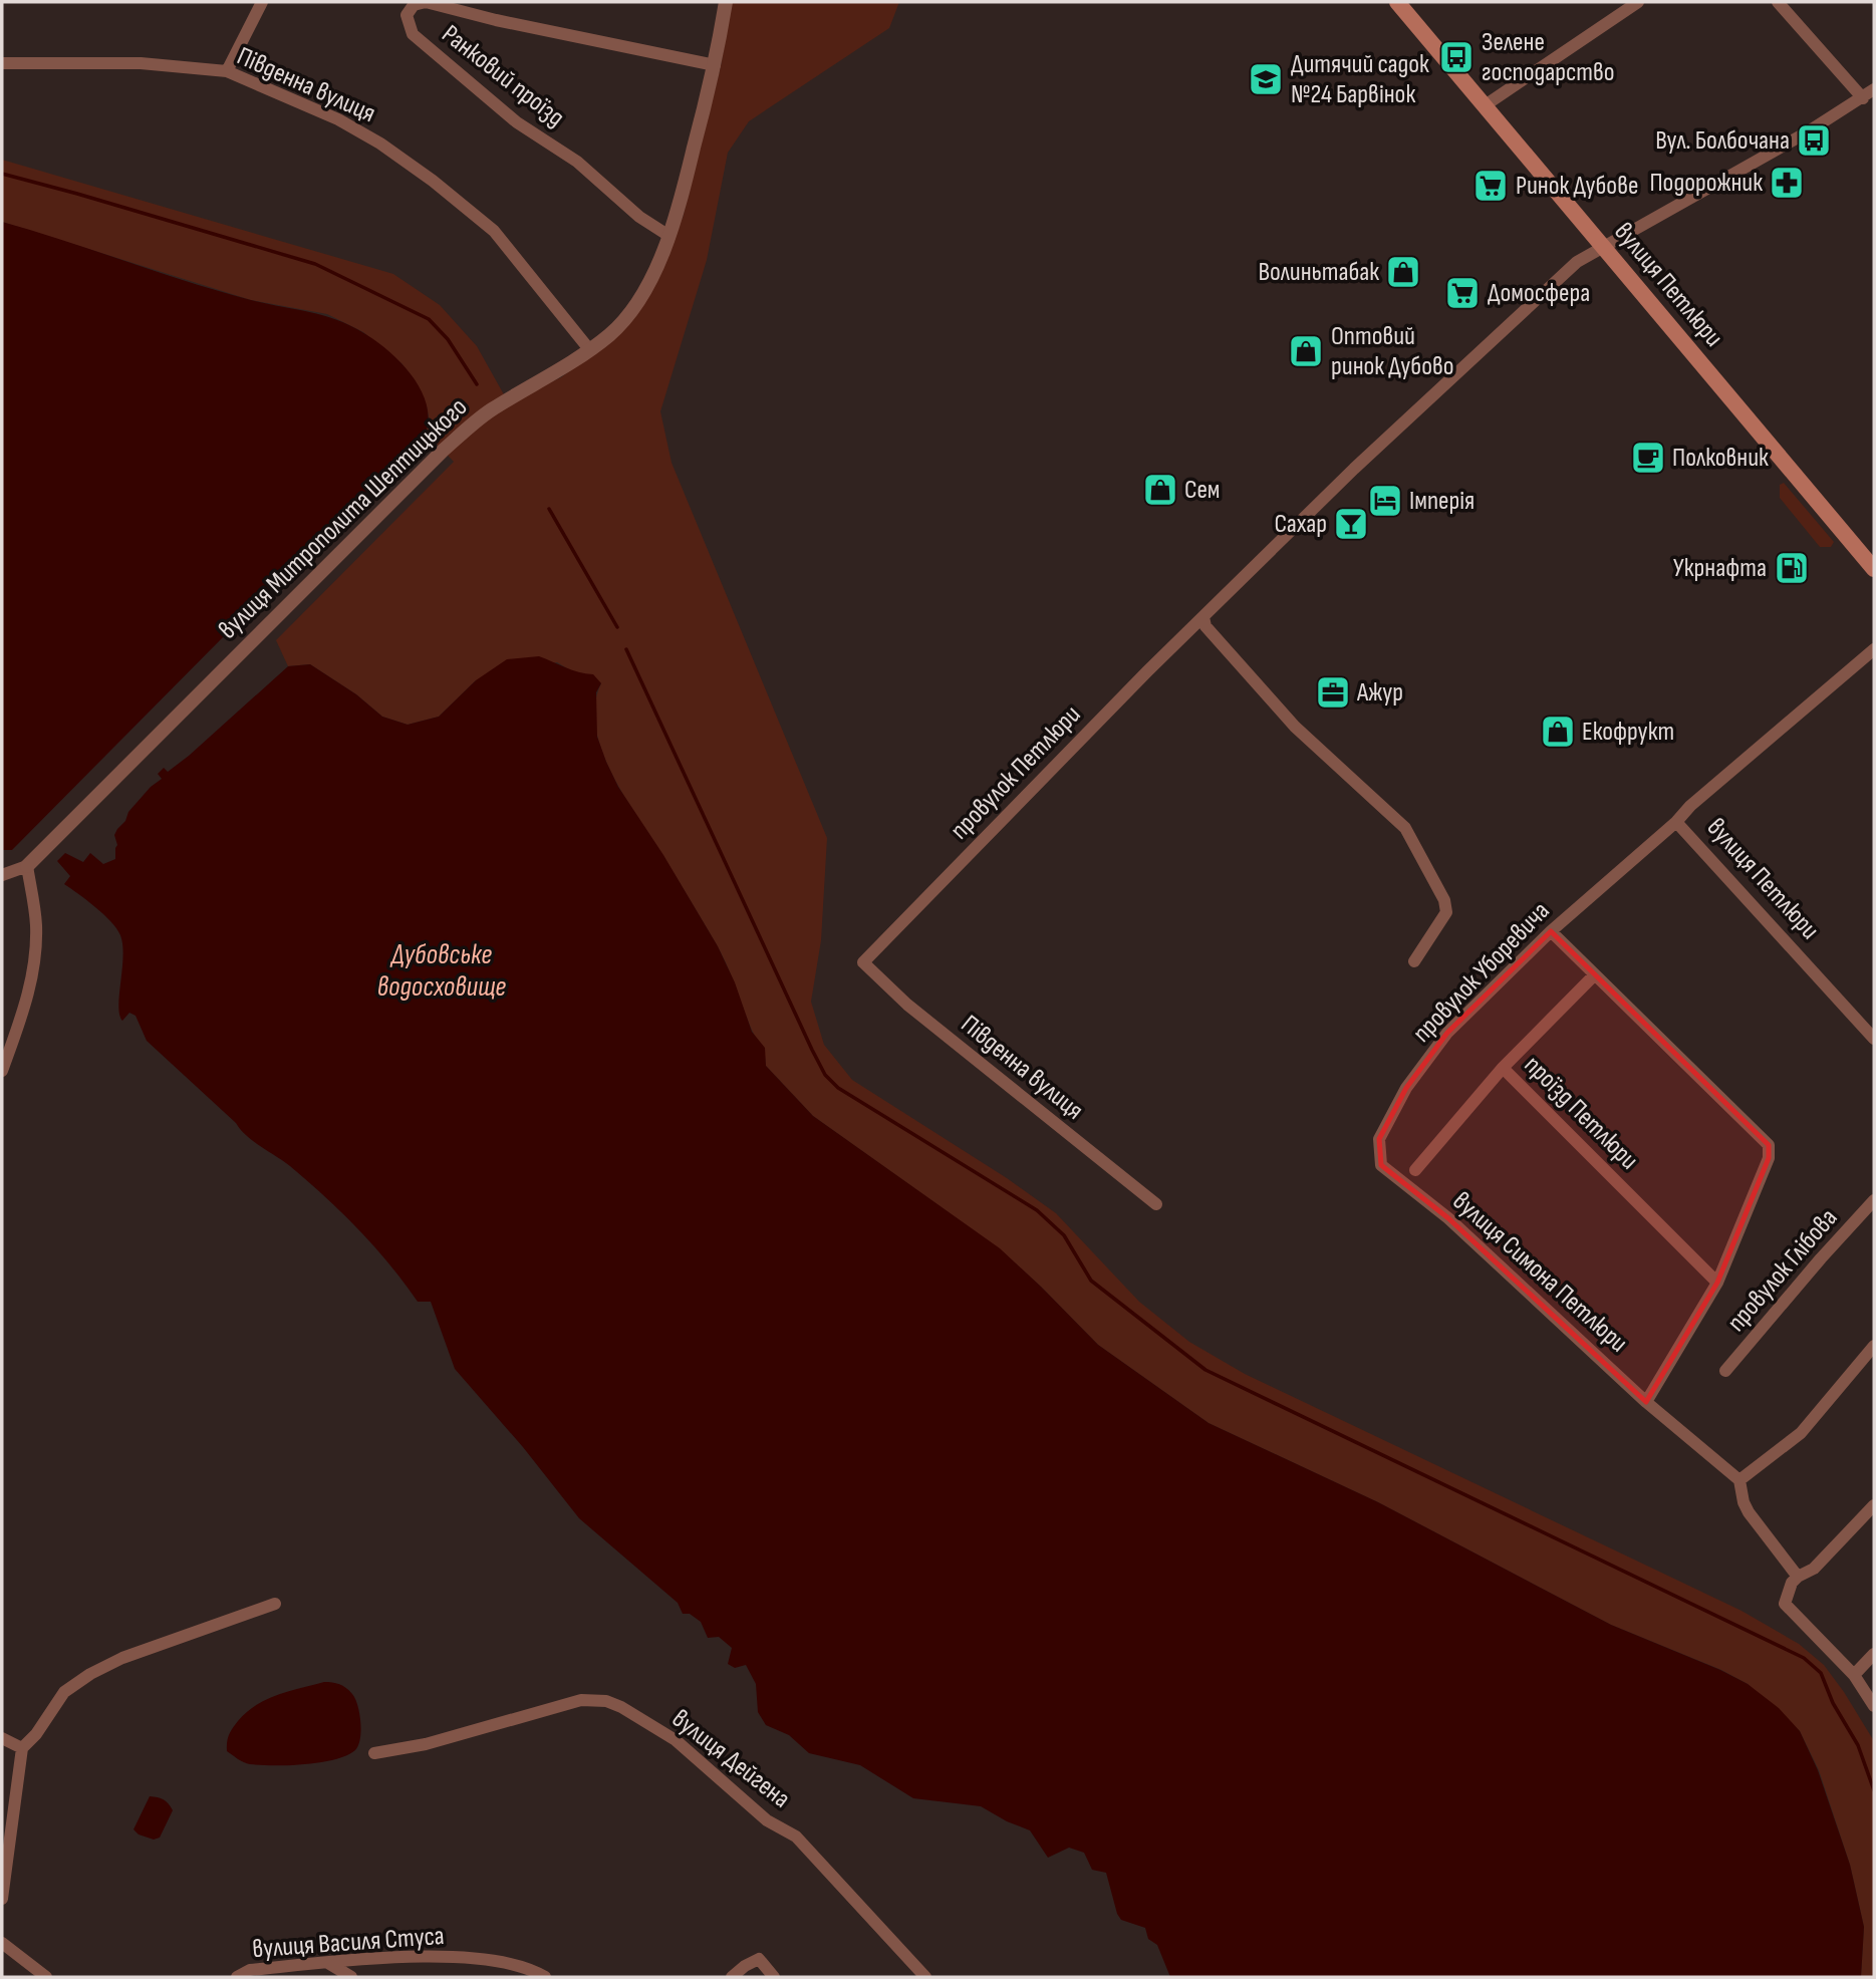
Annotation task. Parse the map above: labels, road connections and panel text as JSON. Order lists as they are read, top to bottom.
{
  "streets": {
    "main road": ["вулиця Петлюри"],
    "street": [
      "Ранковий проїзд",
      "Південна вулиця",
      "вулиця Митрополита Шептицького",
      "провулок Петлюри",
      "провулок Уборевича",
      "проїзд Петлюри",
      "провулок Глібова",
      "вулиця Симона Петлюри",
      "вулиця Дейгена",
      "вулиця Василя Стуса"
    ]
  },
  "crossings": [
    ["Ранковий проїзд", "вулиця Митрополита Шептицького"],
    ["Південна вулиця", "вулиця Митрополита Шептицького"],
    ["Південна вулиця", "провулок Петлюри"],
    ["вулиця Петлюри", "провулок Петлюри"],
    ["вулиця Петлюри", "провулок Уборевича"],
    ["провулок Уборевича", "вулиця Симона Петлюри"]
  ],
  "water": ["Дубовське водосховище"],
  "places": {
    "bus stop": ["Зелене господарство", "Вул. Болбочана"],
    "school or university": ["Дитячий садок №24 Барвінок"],
    "pharmacy": ["Подорожник"],
    "supermarket": ["Ринок Дубове", "Домосфера"],
    "shop": [
      "Волиньтабак",
      "Оптовий ринок Дубово",
      "Сем",
      "Екофрукт"
    ],
    "cafe": ["Полковник"],
    "hotel": ["Імперія"],
    "bar": ["Сахар"],
    "fuel station": ["Укрнафта"],
    "office": ["Ажур"]
  }
}
